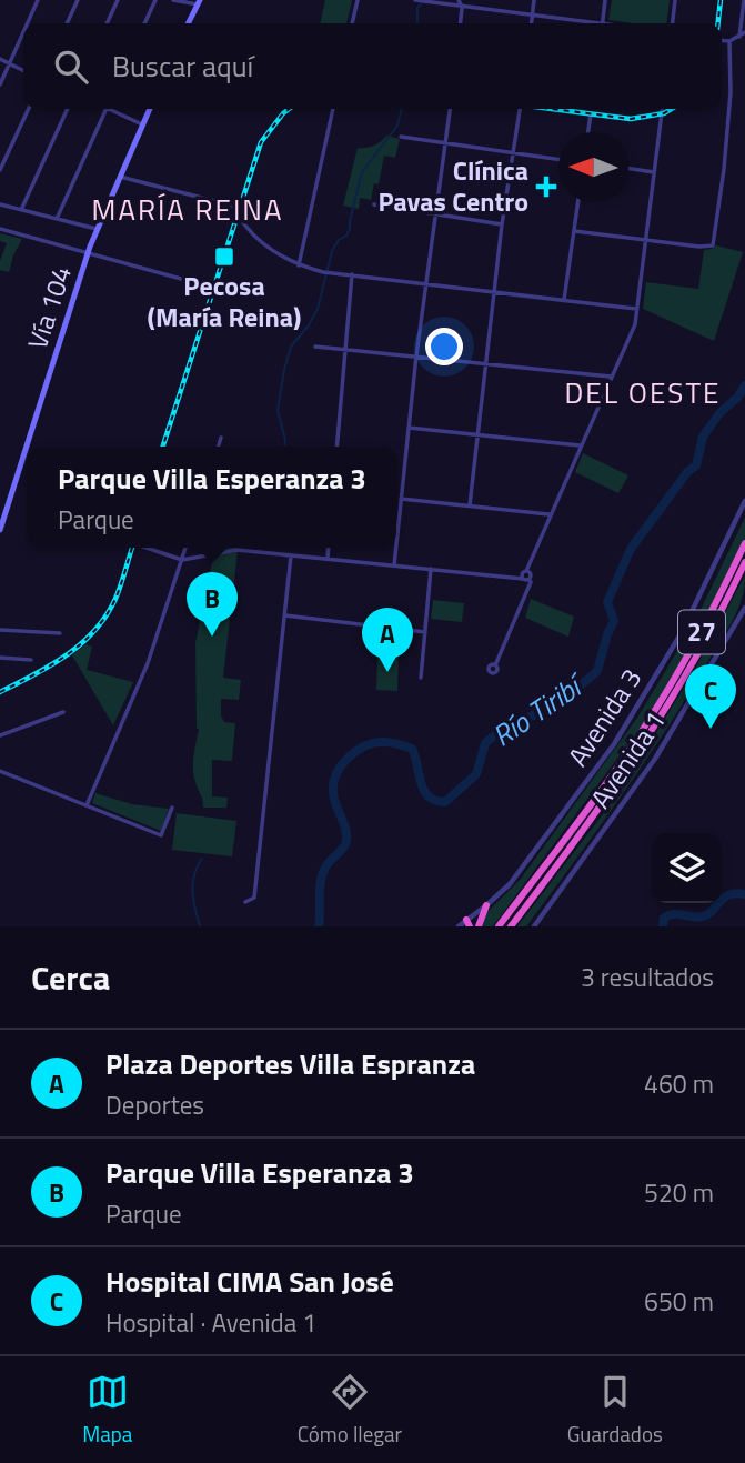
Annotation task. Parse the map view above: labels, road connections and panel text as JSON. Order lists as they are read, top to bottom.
{
  "streets": {
    "highway": ["27"],
    "main road": ["Vía 104"],
    "street": ["Avenida 3", "Avenida 1"]
  },
  "districts": ["MARÍA REINA", "DEL OESTE"],
  "water": ["Río Tiribí"],
  "places": {
    "health": ["Clínica Pavas Centro"],
    "transit": ["Pecosa (María Reina)"]
  },
  "north": "left",
  "page": {
    "search": "Buscar aquí",
    "popup": ["Parque Villa Esperanza 3", "Parque"],
    "pins": ["B", "A", "C"],
    "heading": ["Cerca", "3 resultados"],
    "list": [
      {
        "mark": "A",
        "name": "Plaza Deportes Villa Espranza",
        "note": "Deportes",
        "value": "460 m"
      },
      {
        "mark": "B",
        "name": "Parque Villa Esperanza 3",
        "note": "Parque",
        "value": "520 m"
      },
      {
        "mark": "C",
        "name": "Hospital CIMA San José",
        "note": "Hospital · Avenida 1",
        "value": "650 m"
      }
    ],
    "nav": ["Mapa", "Cómo llegar", "Guardados"]
  }
}
